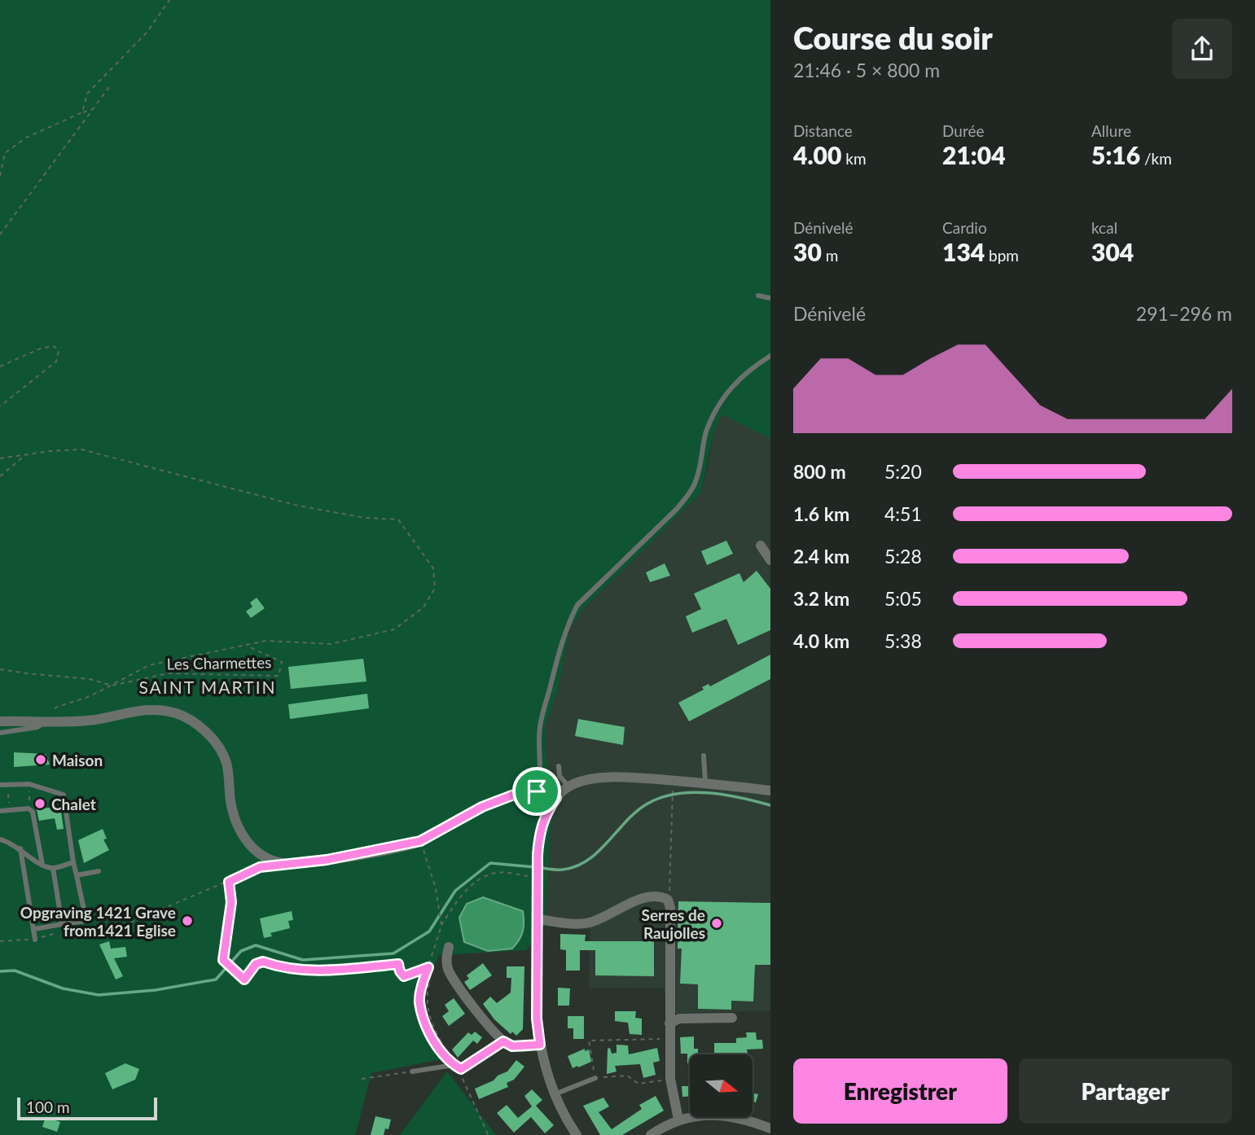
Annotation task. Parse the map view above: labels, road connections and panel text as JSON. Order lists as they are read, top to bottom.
{
  "streets": {
    "path": ["Les Charmettes"]
  },
  "districts": ["SAINT MARTIN"],
  "places": [
    "Maison",
    "Chalet",
    "Opgraving 1421 Grave from1421 Eglise",
    "Serres de Raujolles"
  ],
  "scale_bar": "100 m",
  "north": "right",
  "page": {
    "heading": ["Course du soir", "21:46 · 5 × 800 m"],
    "stats": [
      ["Distance", "4.00 km"],
      ["Durée", "21:04"],
      ["Allure", "5:16 /km"],
      ["Dénivelé", "30 m"],
      ["Cardio", "134 bpm"],
      ["kcal", "304"]
    ],
    "chart": ["Dénivelé", "291–296 m"],
    "list": [
      {
        "name": "800 m",
        "note": "5:20"
      },
      {
        "name": "1.6 km",
        "note": "4:51"
      },
      {
        "name": "2.4 km",
        "note": "5:28"
      },
      {
        "name": "3.2 km",
        "note": "5:05"
      },
      {
        "name": "4.0 km",
        "note": "5:38"
      }
    ],
    "buttons": ["Enregistrer", "Partager"],
    "scale": "100 m"
  }
}
